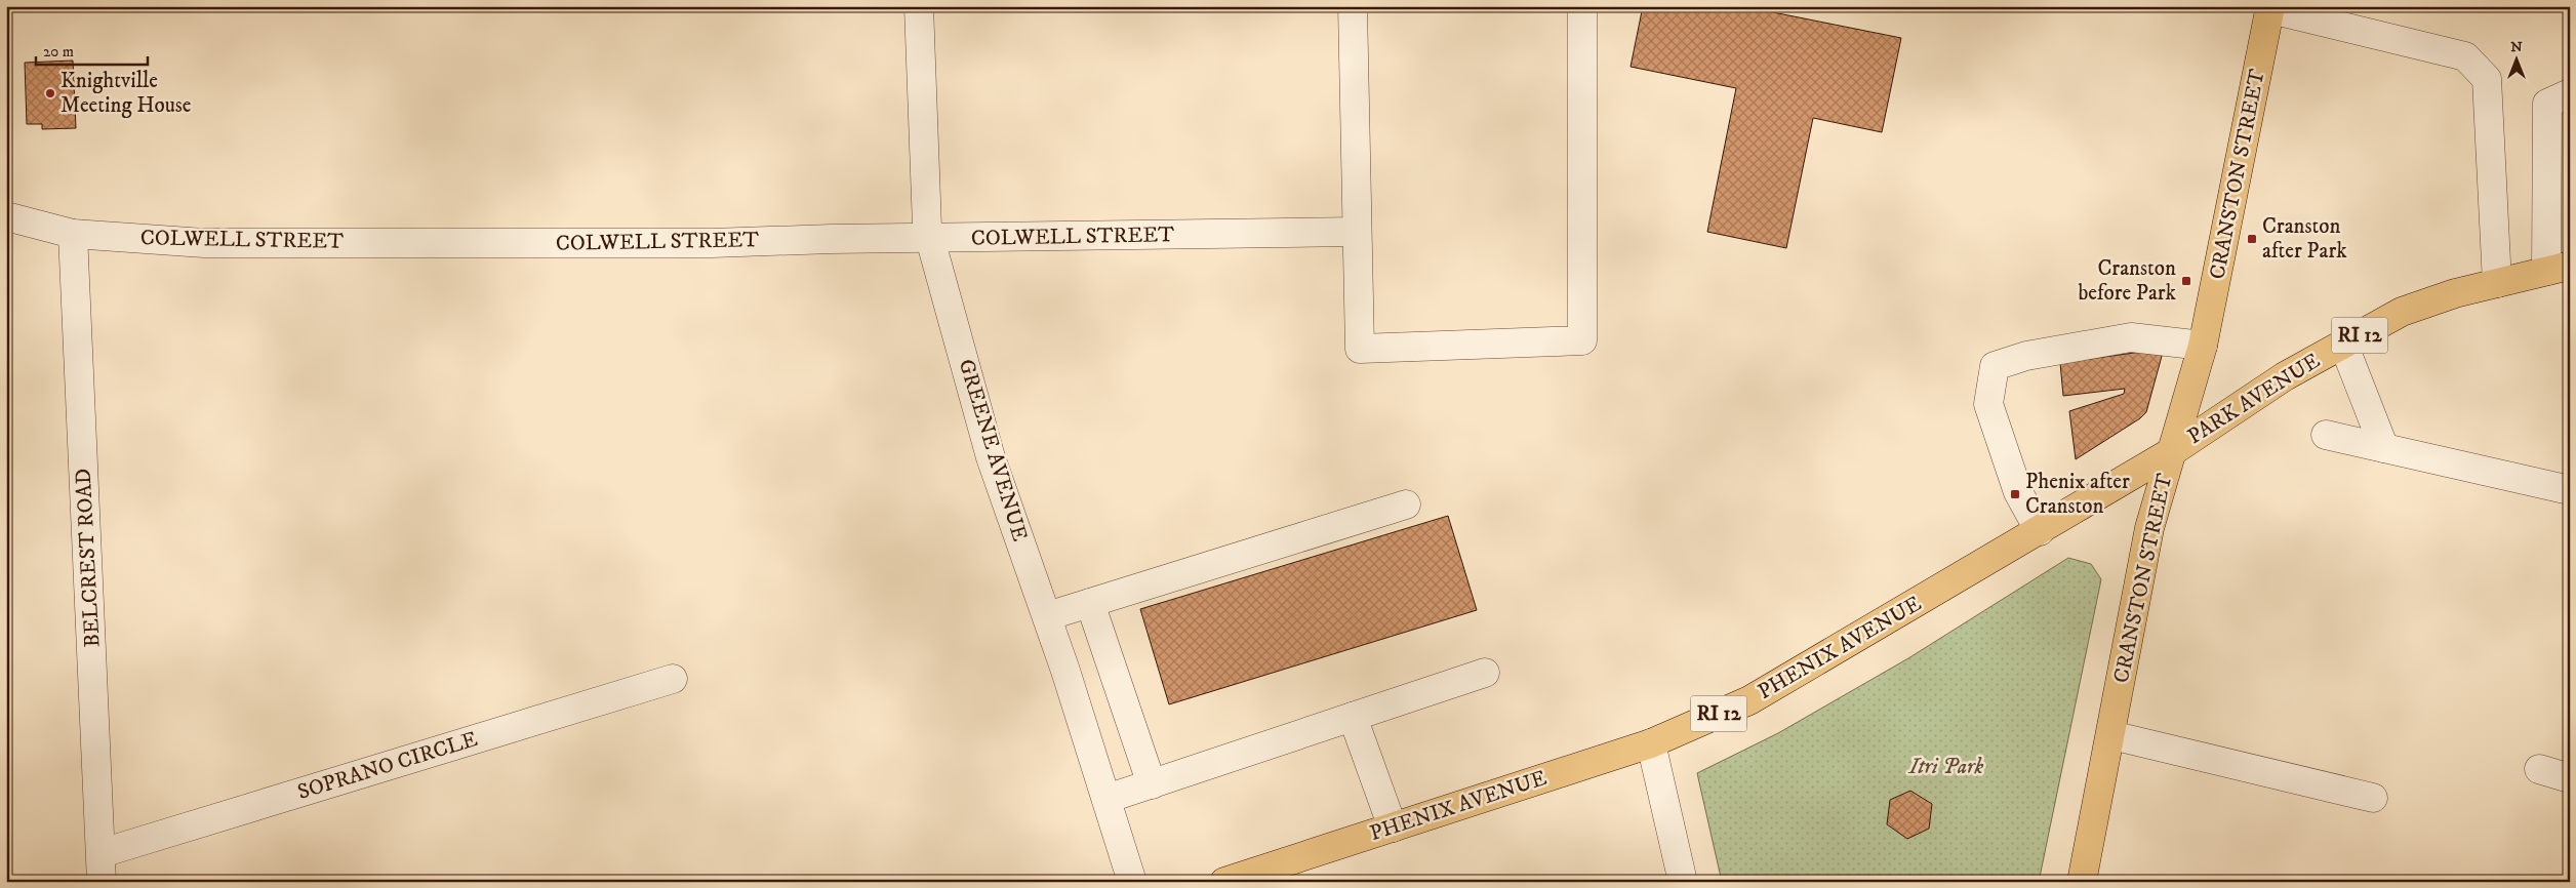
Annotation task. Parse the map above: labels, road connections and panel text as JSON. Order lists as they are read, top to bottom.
{
  "streets": {
    "main road": [
      "CRANSTON STREET",
      "RI 12",
      "PARK AVENUE",
      "PHENIX AVENUE"
    ],
    "street": [
      "COLWELL STREET",
      "GREENE AVENUE",
      "BELCREST ROAD",
      "SOPRANO CIRCLE"
    ]
  },
  "crossings": [
    ["CRANSTON STREET", "PARK AVENUE"],
    ["CRANSTON STREET", "PHENIX AVENUE"],
    ["COLWELL STREET", "GREENE AVENUE"],
    ["COLWELL STREET", "BELCREST ROAD"],
    ["PARK AVENUE", "PHENIX AVENUE"],
    ["BELCREST ROAD", "SOPRANO CIRCLE"]
  ],
  "parks": ["Itri Park"],
  "places": {
    "other": ["Knightville Meeting House"],
    "transit": ["Cranston after Park", "Cranston before Park", "Phenix after Cranston"]
  },
  "scale_bar": "20 m",
  "north": "top"
}
